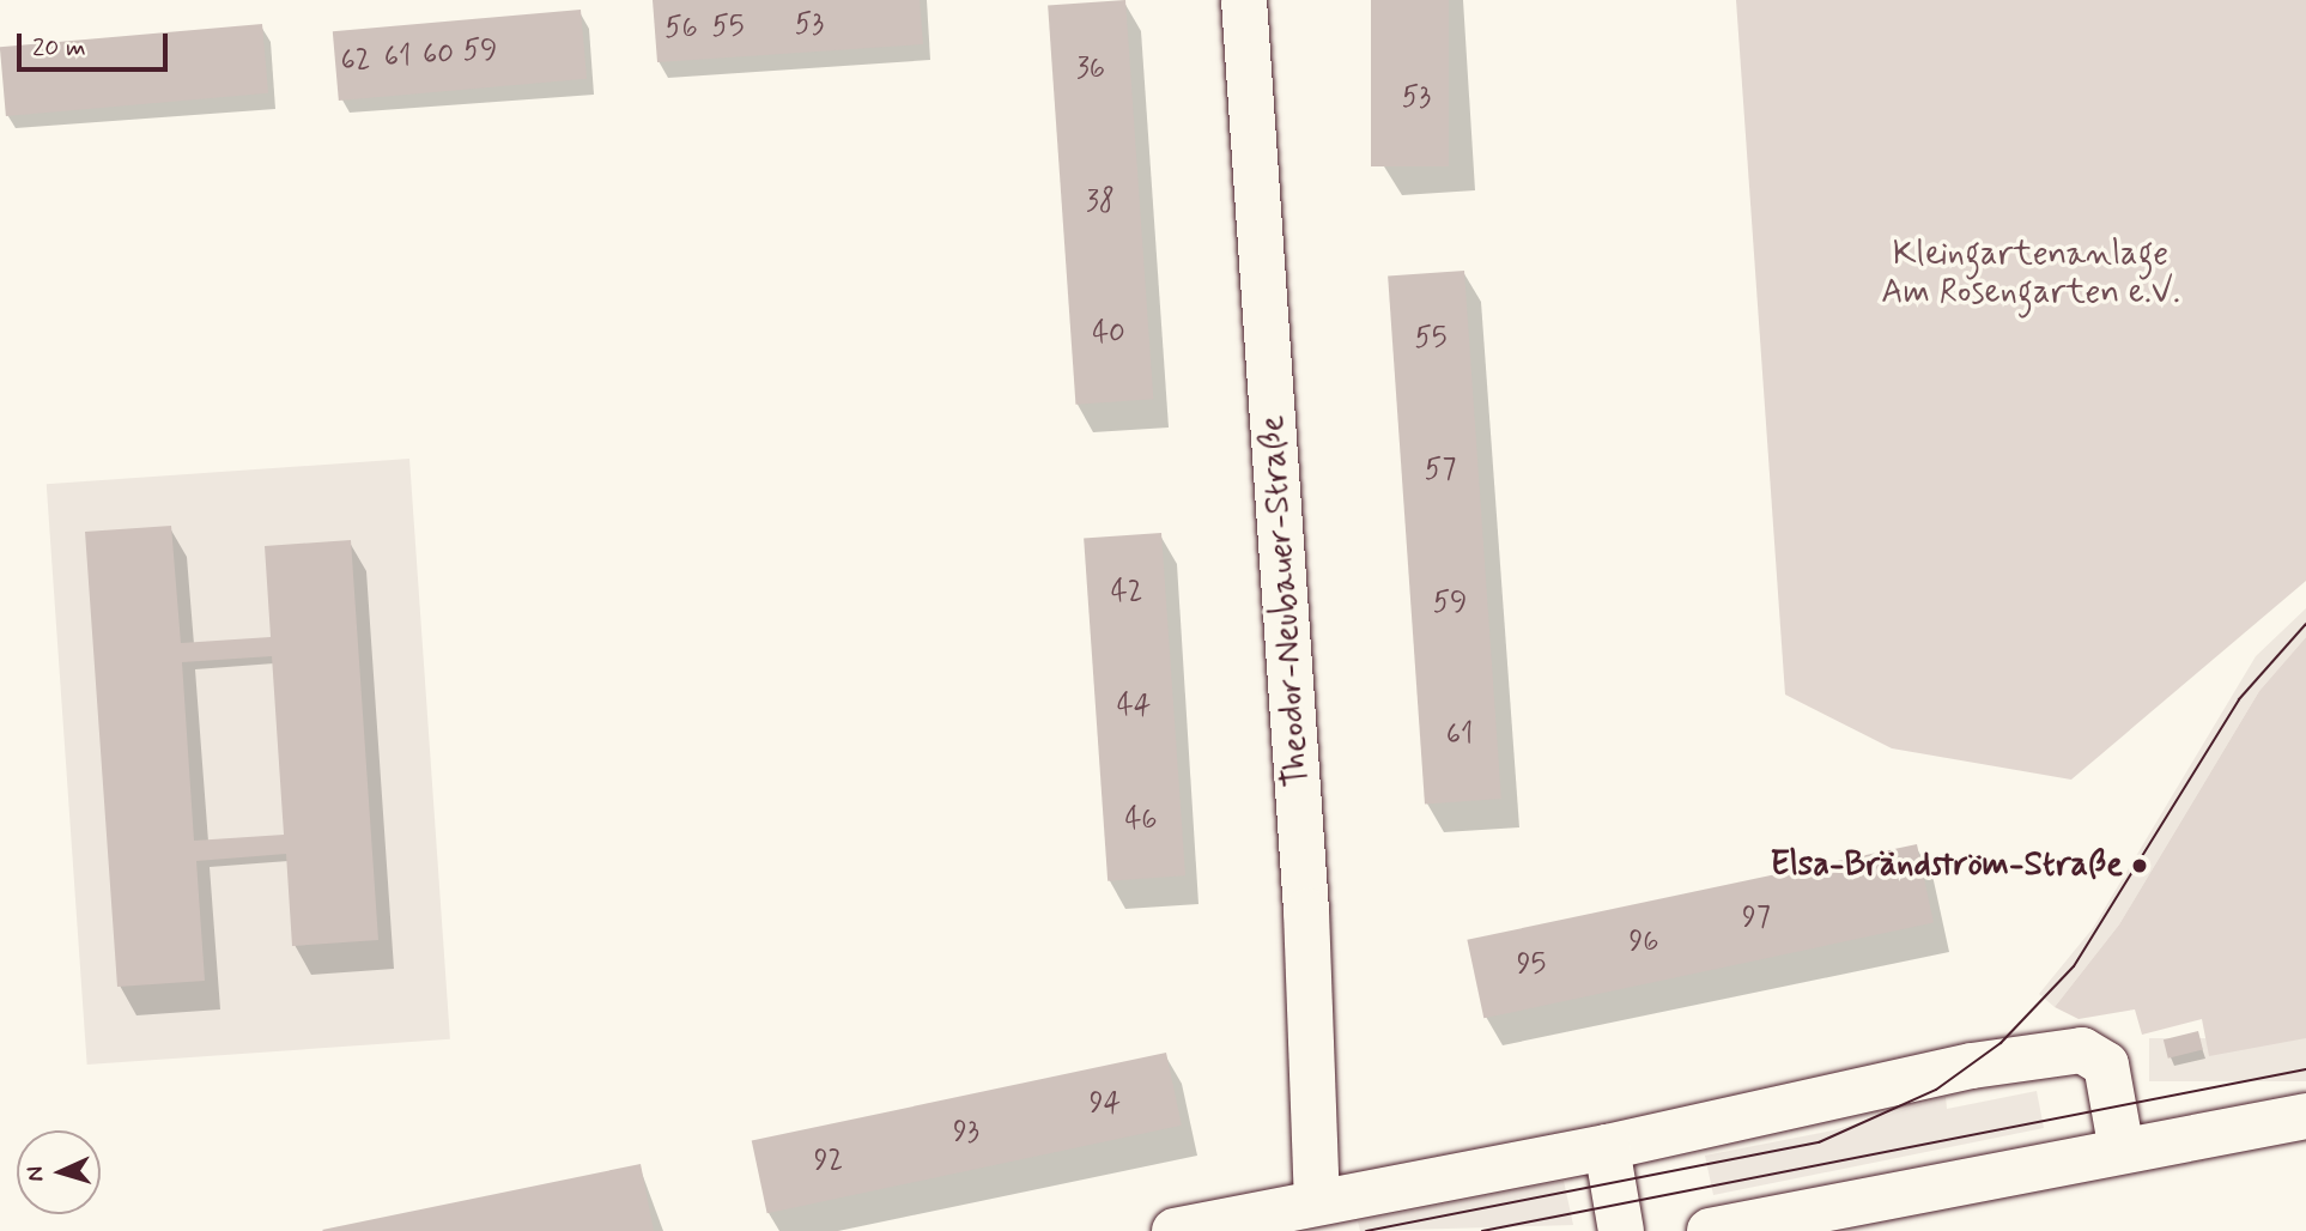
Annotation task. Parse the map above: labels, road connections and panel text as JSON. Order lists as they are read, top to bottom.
{
  "streets": {
    "street": ["Theodor-Neubauer-Straße"]
  },
  "parks": ["Kleingartenanlage Am Rosengarten e.V."],
  "places": ["Elsa-Brändström-Straße"],
  "house_numbers": [
    "53",
    "55",
    "56",
    "59",
    "60",
    "61",
    "62",
    "36",
    "53",
    "38",
    "40",
    "55",
    "57",
    "42",
    "59",
    "44",
    "61",
    "46",
    "97",
    "96",
    "95",
    "94",
    "93",
    "92"
  ],
  "scale_bar": "20 m",
  "north": "left"
}
